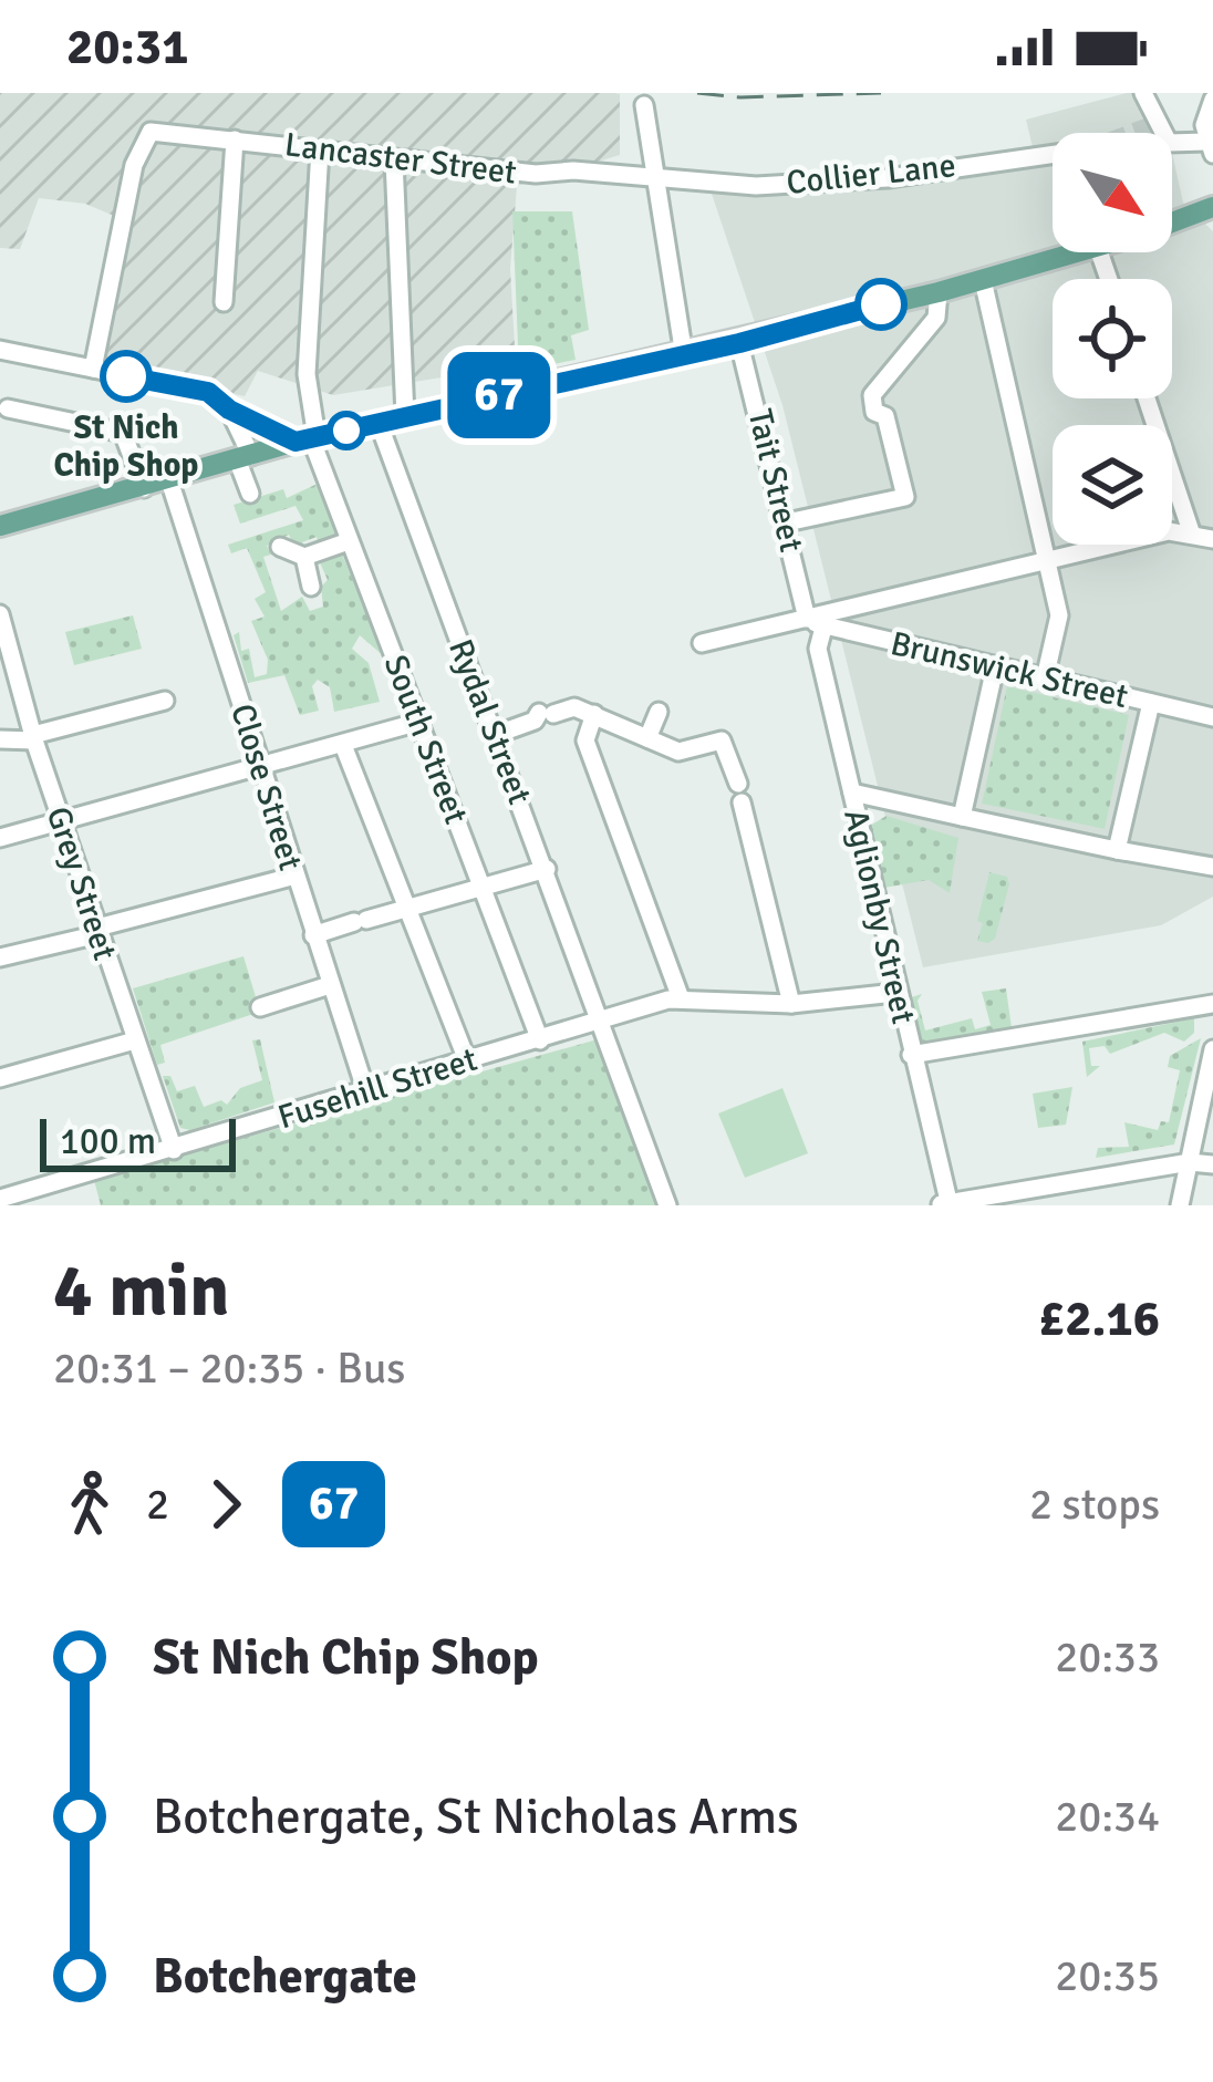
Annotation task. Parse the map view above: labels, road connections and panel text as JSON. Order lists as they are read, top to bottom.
{
  "streets": {
    "street": [
      "Lancaster Street",
      "Collier Lane",
      "Tait Street",
      "Brunswick Street",
      "Rydal Street",
      "South Street",
      "Close Street",
      "Grey Street",
      "Aglionby Street",
      "Fusehill Street"
    ]
  },
  "crossings": [
    ["Lancaster Street", "Collier Lane"],
    ["Lancaster Street", "South Street"],
    ["Tait Street", "Brunswick Street"],
    ["Tait Street", "Aglionby Street"],
    ["Brunswick Street", "Aglionby Street"],
    ["Rydal Street", "Fusehill Street"],
    ["South Street", "Fusehill Street"],
    ["Close Street", "Fusehill Street"],
    ["Grey Street", "Fusehill Street"],
    ["Aglionby Street", "Fusehill Street"]
  ],
  "places": ["St Nich Chip Shop"],
  "lines": ["bus line 67"],
  "scale_bar": "100 m",
  "north": "bottom right",
  "page": {
    "status": "20:31",
    "on_map": "67",
    "scale": "100 m",
    "heading": ["4 min", "20:31 – 20:35 · Bus", "£2.16"],
    "legs": ["2", "67", "2 stops"],
    "list": [
      {
        "name": "St Nich Chip Shop",
        "value": "20:33"
      },
      {
        "name": "Botchergate, St Nicholas Arms",
        "value": "20:34"
      },
      {
        "name": "Botchergate",
        "value": "20:35"
      }
    ]
  }
}
